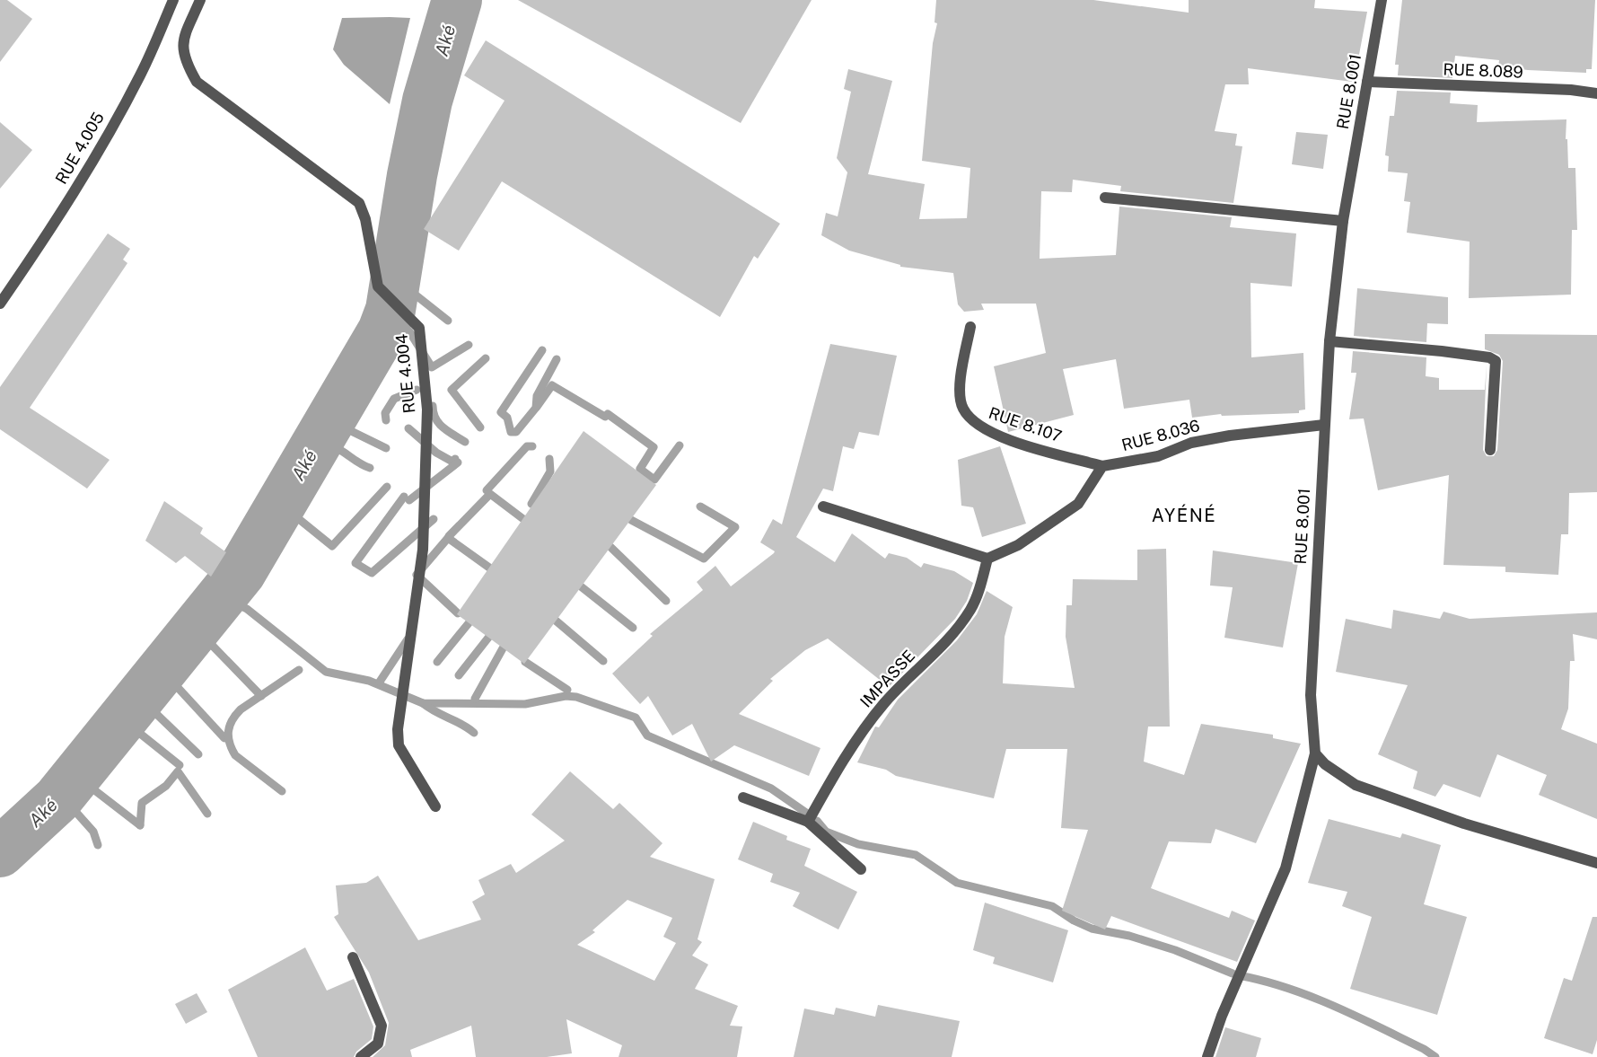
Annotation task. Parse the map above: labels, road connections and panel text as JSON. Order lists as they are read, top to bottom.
{
  "streets": {
    "street": [
      "RUE 8.089",
      "RUE 8.001",
      "RUE 4.005",
      "RUE 4.004",
      "RUE 8.107",
      "RUE 8.036",
      "IMPASSE"
    ]
  },
  "crossings": [
    ["RUE 8.089", "RUE 8.001"],
    ["RUE 8.001", "RUE 8.036"],
    ["RUE 8.107", "RUE 8.036"]
  ],
  "districts": ["AYÉNÉ"],
  "water": ["Aké"]
}
